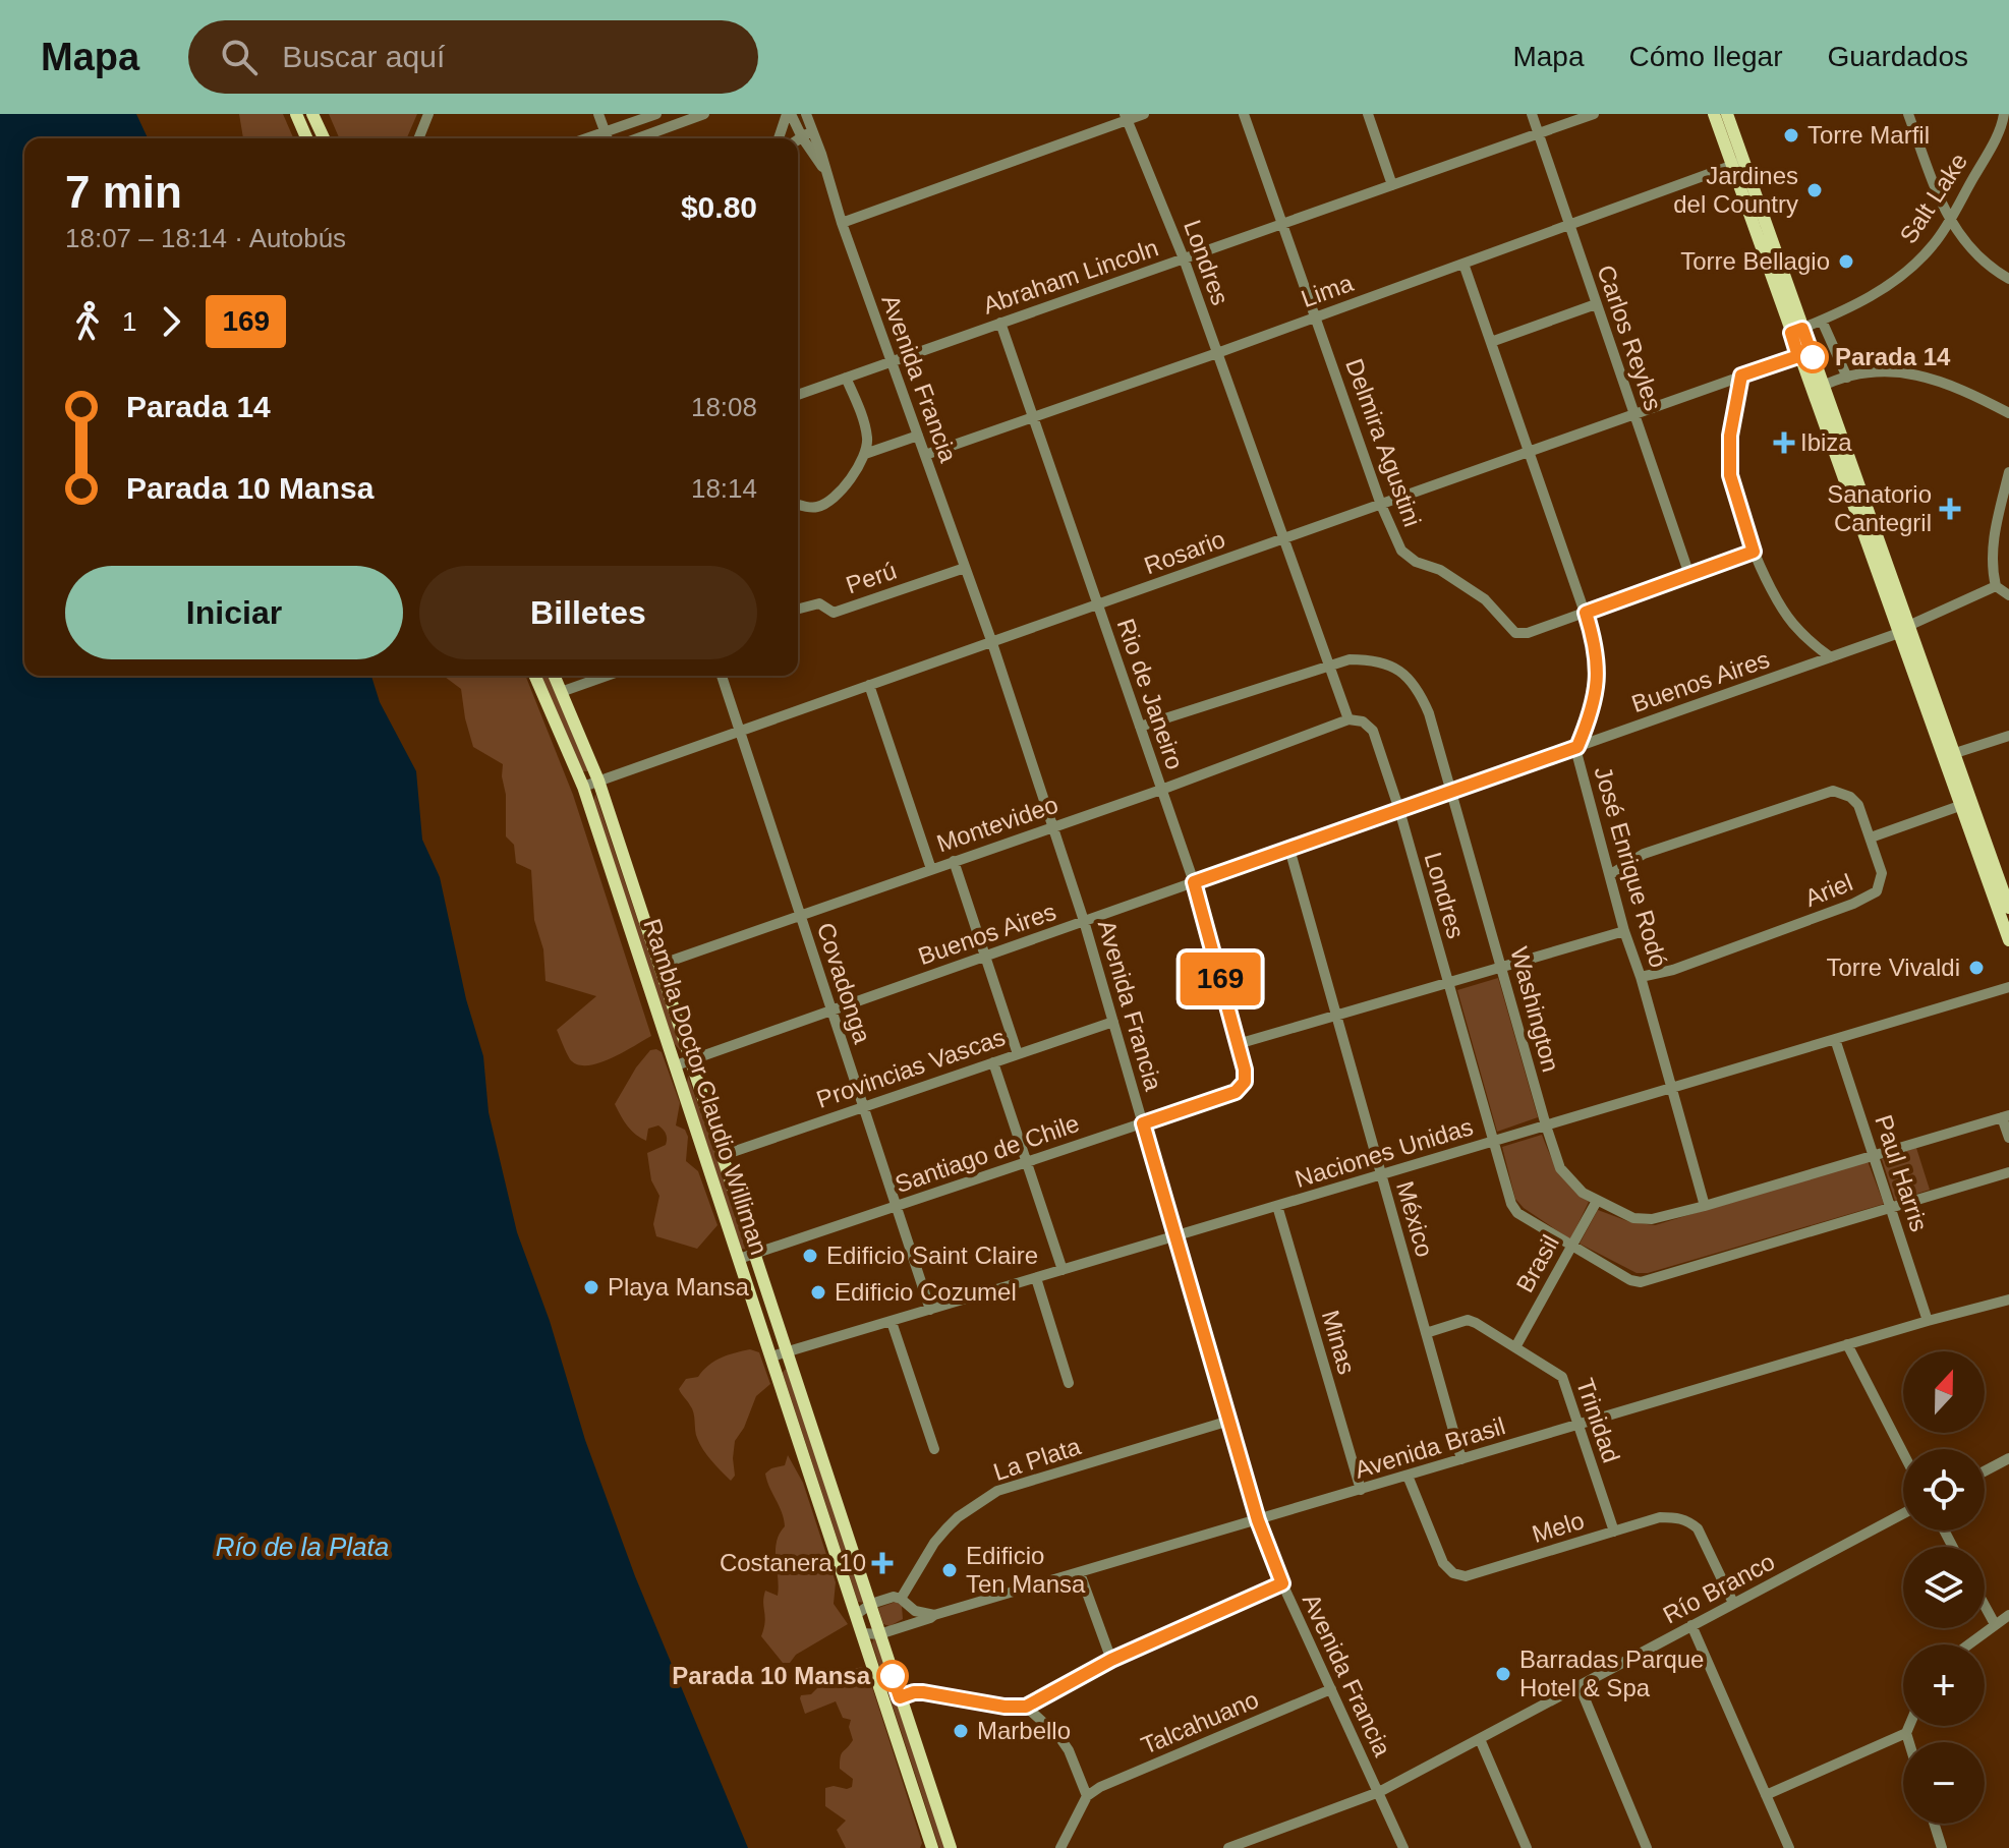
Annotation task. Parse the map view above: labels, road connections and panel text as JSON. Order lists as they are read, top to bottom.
{
  "streets": {
    "main road": ["Rambla Doctor Claudio Williman"],
    "street": [
      "Salt Lake",
      "Londres",
      "Abraham Lincoln",
      "Lima",
      "Carlos Reyles",
      "Avenida Francia",
      "Delmira Agustini",
      "Rosario",
      "Perú",
      "Buenos Aires",
      "Rio de Janeiro",
      "Montevideo",
      "José Enrique Rodó",
      "Ariel",
      "Covadonga",
      "Washington",
      "Provincias Vascas",
      "Naciones Unidas",
      "Santiago de Chile",
      "Paul Harris",
      "México",
      "Brasil",
      "Minas",
      "Trinidad",
      "Avenida Brasil",
      "La Plata",
      "Melo",
      "Río Branco",
      "Talcahuano"
    ]
  },
  "crossings": [
    ["Londres", "Abraham Lincoln"],
    ["Londres", "Lima"],
    ["Londres", "Rosario"],
    ["Londres", "Buenos Aires"],
    ["Londres", "Montevideo"],
    ["Londres", "Washington"],
    ["Londres", "Naciones Unidas"],
    ["Londres", "Paul Harris"],
    ["Londres", "Brasil"],
    ["Abraham Lincoln", "Carlos Reyles"],
    ["Abraham Lincoln", "Avenida Francia"],
    ["Abraham Lincoln", "Delmira Agustini"],
    ["Abraham Lincoln", "Rio de Janeiro"],
    ["Lima", "Carlos Reyles"],
    ["Lima", "Avenida Francia"],
    ["Lima", "Delmira Agustini"],
    ["Lima", "Rio de Janeiro"],
    ["Lima", "José Enrique Rodó"],
    ["Carlos Reyles", "Delmira Agustini"],
    ["Carlos Reyles", "Rosario"],
    ["Avenida Francia", "Rosario"],
    ["Avenida Francia", "Perú"],
    ["Avenida Francia", "Buenos Aires"],
    ["Avenida Francia", "Montevideo"],
    ["Avenida Francia", "Provincias Vascas"],
    ["Avenida Francia", "Naciones Unidas"],
    ["Avenida Francia", "Santiago de Chile"],
    ["Avenida Francia", "Avenida Brasil"],
    ["Avenida Francia", "La Plata"],
    ["Avenida Francia", "Río Branco"],
    ["Avenida Francia", "Talcahuano"],
    ["Delmira Agustini", "Rosario"],
    ["Delmira Agustini", "José Enrique Rodó"],
    ["Rosario", "Rio de Janeiro"],
    ["Rosario", "José Enrique Rodó"],
    ["Rosario", "Covadonga"],
    ["Rosario", "Rambla Doctor Claudio Williman"],
    ["Buenos Aires", "Rio de Janeiro"],
    ["Buenos Aires", "José Enrique Rodó"],
    ["Buenos Aires", "Covadonga"],
    ["Buenos Aires", "Washington"],
    ["Buenos Aires", "Rambla Doctor Claudio Williman"],
    ["Buenos Aires", "México"],
    ["Rio de Janeiro", "Montevideo"],
    ["Rio de Janeiro", "Washington"],
    ["Rio de Janeiro", "Santiago de Chile"],
    ["Montevideo", "Covadonga"],
    ["Montevideo", "Rambla Doctor Claudio Williman"],
    ["José Enrique Rodó", "Ariel"],
    ["José Enrique Rodó", "Washington"],
    ["José Enrique Rodó", "Naciones Unidas"],
    ["Covadonga", "Provincias Vascas"],
    ["Covadonga", "Naciones Unidas"],
    ["Covadonga", "Santiago de Chile"],
    ["Washington", "Naciones Unidas"],
    ["Washington", "Paul Harris"],
    ["Washington", "Brasil"],
    ["Provincias Vascas", "Rambla Doctor Claudio Williman"],
    ["Rambla Doctor Claudio Williman", "Naciones Unidas"],
    ["Rambla Doctor Claudio Williman", "Santiago de Chile"],
    ["Rambla Doctor Claudio Williman", "Avenida Brasil"],
    ["Naciones Unidas", "Paul Harris"],
    ["Naciones Unidas", "México"],
    ["Naciones Unidas", "Minas"],
    ["Paul Harris", "Avenida Brasil"],
    ["México", "Trinidad"],
    ["México", "Avenida Brasil"],
    ["Brasil", "Trinidad"],
    ["Minas", "Avenida Brasil"],
    ["Trinidad", "Avenida Brasil"],
    ["Trinidad", "Melo"],
    ["Avenida Brasil", "La Plata"],
    ["Avenida Brasil", "Melo"],
    ["Melo", "Río Branco"]
  ],
  "water": ["Río de la Plata"],
  "places": {
    "other": [
      "Torre Marfil",
      "Jardines del Country",
      "Torre Bellagio",
      "Parada 14",
      "Torre Vivaldi",
      "Edificio Saint Claire",
      "Playa Mansa",
      "Edificio Cozumel",
      "Edificio Ten Mansa",
      "Barradas Parque Hotel & Spa",
      "Parada 10 Mansa",
      "Marbello"
    ],
    "health": ["Ibiza", "Sanatorio Cantegril", "Costanera 10"]
  },
  "lines": ["bus line 169"],
  "north": "top",
  "page": {
    "header": "Mapa",
    "search": "Buscar aquí",
    "nav": ["Mapa", "Cómo llegar", "Guardados"],
    "on_map": "169",
    "heading": ["7 min", "18:07 – 18:14 · Autobús", "$0.80"],
    "legs": ["1", "169"],
    "list": [
      {
        "name": "Parada 14",
        "value": "18:08"
      },
      {
        "name": "Parada 10 Mansa",
        "value": "18:14"
      }
    ],
    "buttons": ["Iniciar", "Billetes"],
    "map_buttons": ["+", "−"]
  }
}
